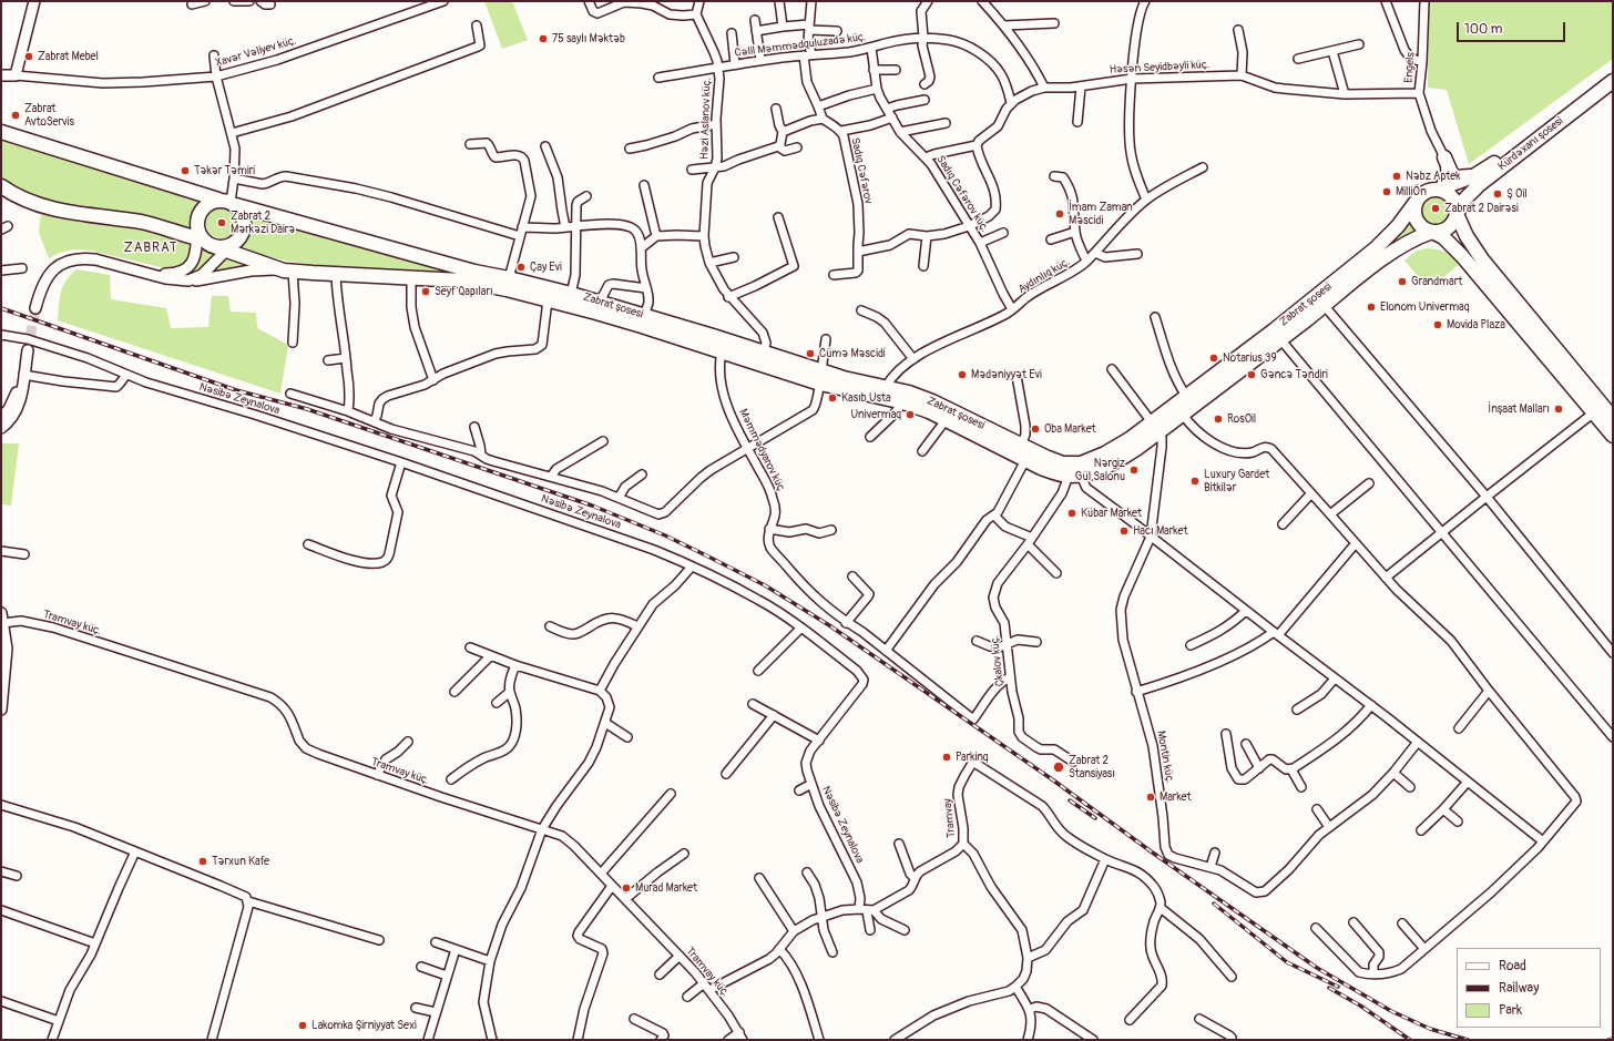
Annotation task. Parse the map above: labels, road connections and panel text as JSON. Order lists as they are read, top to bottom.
{
  "streets": {
    "main road": ["Kürdəxanı şosesi", "Zabrat şosesi"],
    "street": [
      "Cəlil Məmmədquluzadə küç.",
      "Xavər Vəliyev küç.",
      "Həsən Seyidbəyli küç.",
      "Engels",
      "Həzi Aslanov küç.",
      "Sadıq Cəfərov",
      "Sadıq Cəfərov küç.",
      "Aydınlıq küç.",
      "Nəsibə Zeynalova",
      "Məmmədyarov küç",
      "Tramvay küç.",
      "Çkalov küç.",
      "Montin küç.",
      "Tramvay"
    ]
  },
  "crossings": [
    ["Cəlil Məmmədquluzadə küç.", "Həsən Seyidbəyli küç."],
    ["Cəlil Məmmədquluzadə küç.", "Həzi Aslanov küç."],
    ["Cəlil Məmmədquluzadə küç.", "Sadıq Cəfərov küç."],
    ["Həsən Seyidbəyli küç.", "Engels"],
    ["Həsən Seyidbəyli küç.", "Sadıq Cəfərov küç."],
    ["Həzi Aslanov küç.", "Zabrat şosesi"],
    ["Kürdəxanı şosesi", "Zabrat şosesi"],
    ["Sadıq Cəfərov küç.", "Aydınlıq küç."],
    ["Aydınlıq küç.", "Zabrat şosesi"],
    ["Zabrat şosesi", "Məmmədyarov küç"],
    ["Zabrat şosesi", "Çkalov küç."],
    ["Zabrat şosesi", "Montin küç."],
    ["Nəsibə Zeynalova", "Tramvay"],
    ["Məmmədyarov küç", "Çkalov küç."],
    ["Tramvay küç.", "Tramvay"]
  ],
  "districts": ["ZABRAT"],
  "places": [
    "75 saylı Məktəb",
    "Zabrat Mebel",
    "Zabrat AvtoServis",
    "Təkər Təmiri",
    "Nəbz Aptek",
    "MilliÖn",
    "Ş Oil",
    "Zabrat 2 Dairəsi",
    "İmam Zaman Məscidi",
    "Zabrat 2 Mərkəzi Dairə",
    "Çay Evi",
    "Grandmart",
    "Seyf Qapıları",
    "Elonom Univermaq",
    "Movida Plaza",
    "Cümə Məscidi",
    "Notarius 39",
    "Mədəniyyət Evi",
    "Gəncə Təndiri",
    "Kasıb Usta",
    "İnşaat Malları",
    "Univermaq",
    "RosOil",
    "Oba Market",
    "Nərgiz Gül Salonu",
    "Luxury Gardet Bitkilər",
    "Kübar Market",
    "Hacı Market",
    "Parkinq",
    "Zabrat 2 Stansiyası",
    "Market",
    "Tərxun Kafe",
    "Murad Market",
    "Lakomka Şirniyyat Sexi"
  ],
  "legend": ["Road", "Railway", "Park"],
  "scale_bar": "100 m"
}
